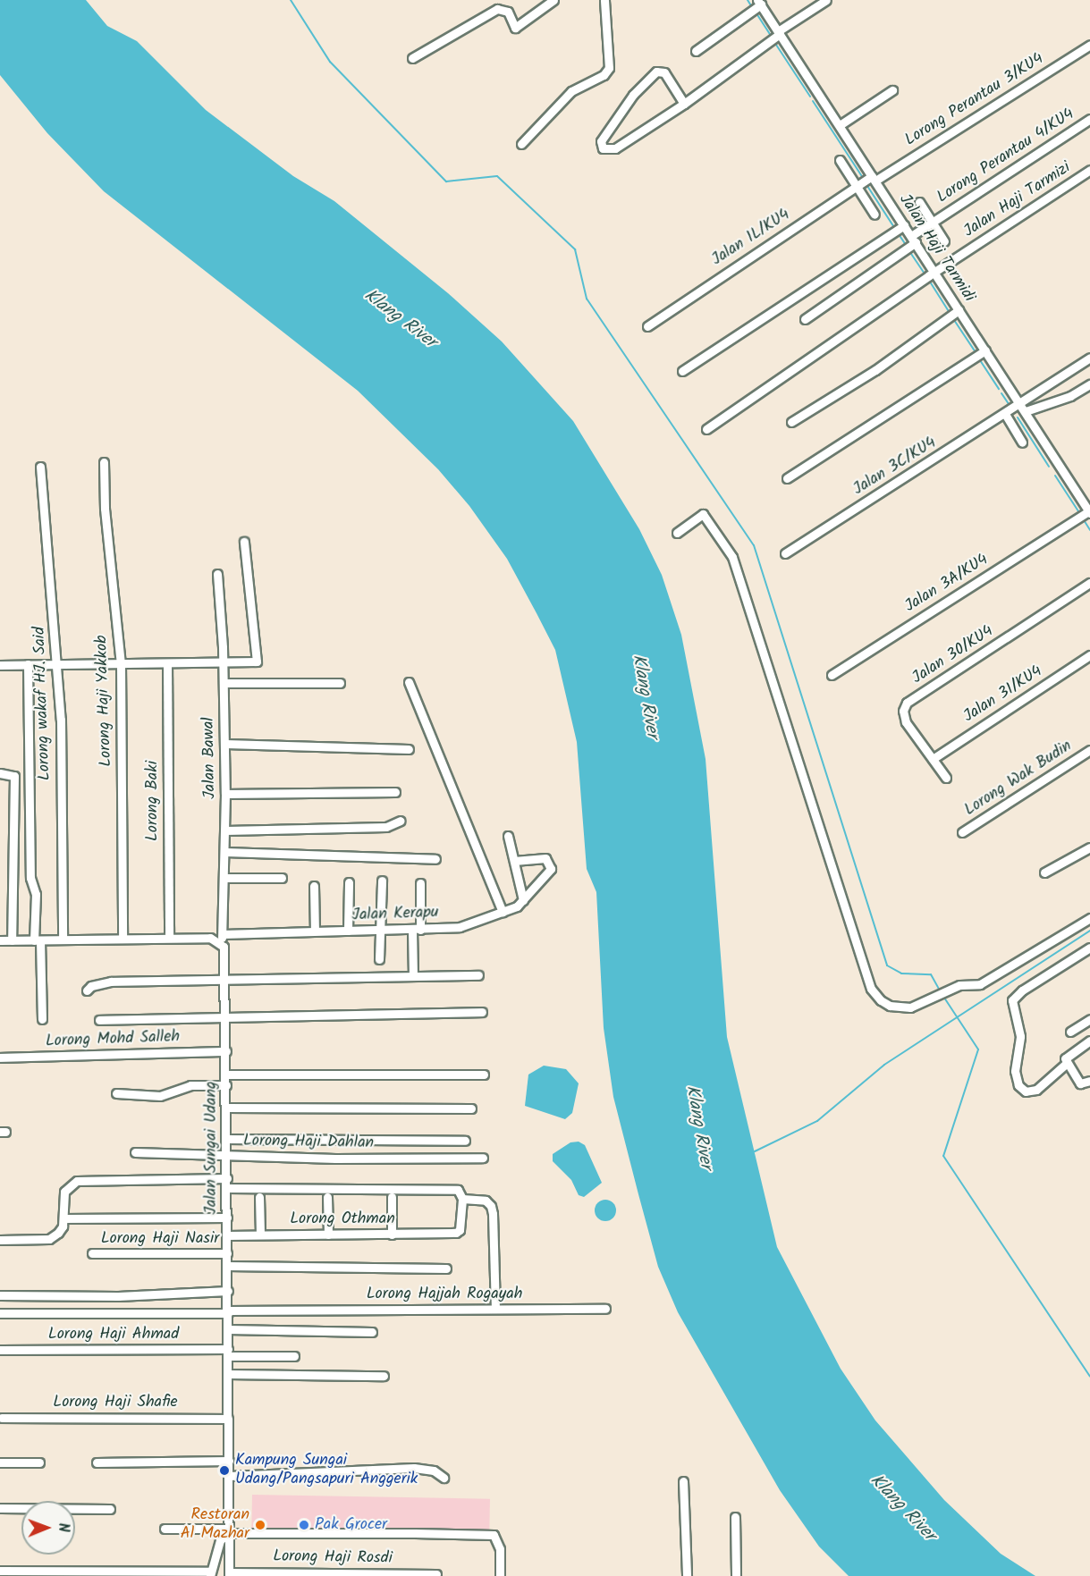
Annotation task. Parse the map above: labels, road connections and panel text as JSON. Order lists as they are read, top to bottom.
{
  "streets": {
    "street": [
      "Lorong Perantau 3/KU4",
      "Lorong Perantau 4/KU4",
      "Jalan Haji Tarmizi",
      "Jalan 1L/KU4",
      "Jalan Haji Tarmidi",
      "Jalan 3C/KU4",
      "Jalan 3A/KU4",
      "Jalan 30/KU4",
      "Jalan 31/KU4",
      "Lorong Haji Yakkob",
      "Lorong wakaf HJ. Said",
      "Jalan Bawal",
      "Lorong Wak Budin",
      "Lorong Baki",
      "Jalan Kerapu",
      "Lorong Mohd Salleh",
      "Lorong Haji Dahlan",
      "Jalan Sungai Udang",
      "Lorong Othman",
      "Lorong Haji Nasir",
      "Lorong Hajjah Rogayah",
      "Lorong Haji Ahmad",
      "Lorong Haji Shafie",
      "Lorong Haji Rosdi"
    ]
  },
  "crossings": [
    ["Lorong Perantau 3/KU4", "Jalan 1L/KU4"],
    ["Lorong Perantau 3/KU4", "Jalan Haji Tarmidi"],
    ["Lorong Perantau 4/KU4", "Jalan Haji Tarmidi"],
    ["Jalan Haji Tarmizi", "Jalan Haji Tarmidi"],
    ["Jalan 1L/KU4", "Jalan Haji Tarmidi"],
    ["Jalan Haji Tarmidi", "Jalan 3C/KU4"],
    ["Jalan Haji Tarmidi", "Jalan 3A/KU4"],
    ["Jalan 30/KU4", "Jalan 31/KU4"],
    ["Jalan Bawal", "Jalan Kerapu"],
    ["Jalan Bawal", "Jalan Sungai Udang"],
    ["Jalan Kerapu", "Jalan Sungai Udang"],
    ["Lorong Mohd Salleh", "Jalan Sungai Udang"],
    ["Lorong Haji Dahlan", "Jalan Sungai Udang"],
    ["Jalan Sungai Udang", "Lorong Othman"],
    ["Jalan Sungai Udang", "Lorong Haji Nasir"],
    ["Jalan Sungai Udang", "Lorong Hajjah Rogayah"],
    ["Jalan Sungai Udang", "Lorong Haji Ahmad"],
    ["Jalan Sungai Udang", "Lorong Haji Shafie"],
    ["Jalan Sungai Udang", "Lorong Haji Rosdi"]
  ],
  "water": ["Klang River"],
  "places": ["Kampung Sungai Udang/Pangsapuri Anggerik", "Restoran Al Mazhar", "Pak Grocer"],
  "north": "right"
}
